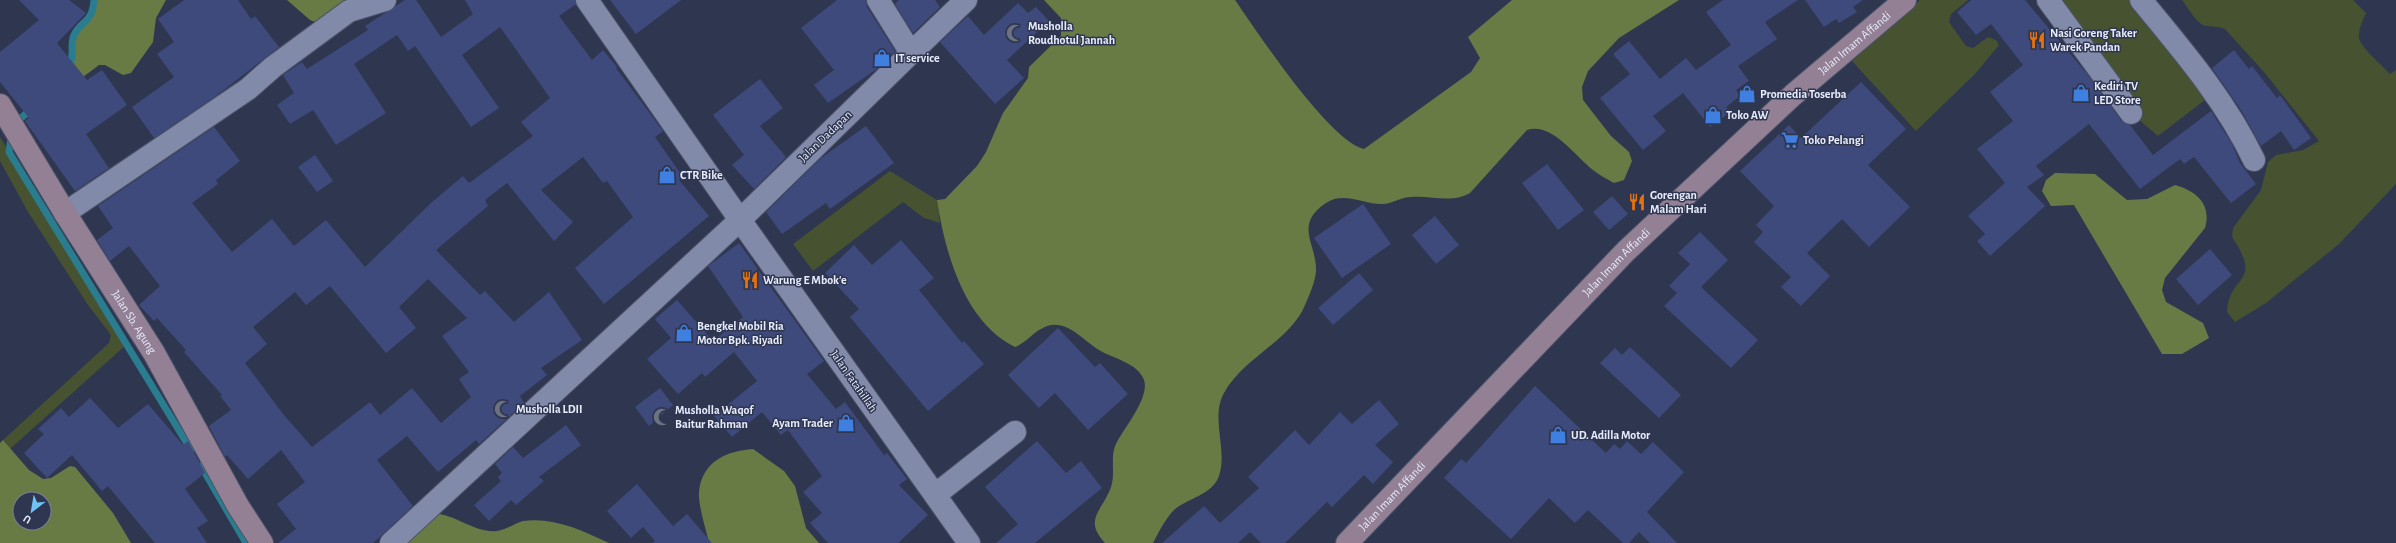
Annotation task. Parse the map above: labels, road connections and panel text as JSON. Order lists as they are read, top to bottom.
{
  "streets": {
    "street": [
      "Jalan Imam Affandi",
      "Jalan Dadapan",
      "Jalan Sb. Agung",
      "Jalan Fatahillah"
    ]
  },
  "crossings": [
    ["Jalan Dadapan", "Jalan Fatahillah"]
  ],
  "places": {
    "mosque": ["Musholla Roudhotul Jannah", "Musholla LDII", "Musholla Waqof Baitur Rahman"],
    "restaurant": ["Nasi Goreng Taker Warek Pandan", "Gorengan Malam Hari", "Warung E Mbok'e"],
    "shop": [
      "IT service",
      "Kediri TV LED Store",
      "Promedia Toserba",
      "Toko AW",
      "CTR Bike",
      "Bengkel Mobil Ria Motor Bpk. Riyadi",
      "Ayam Trader",
      "UD. Adilla Motor"
    ],
    "supermarket": ["Toko Pelangi"]
  },
  "north": "bottom left"
}
